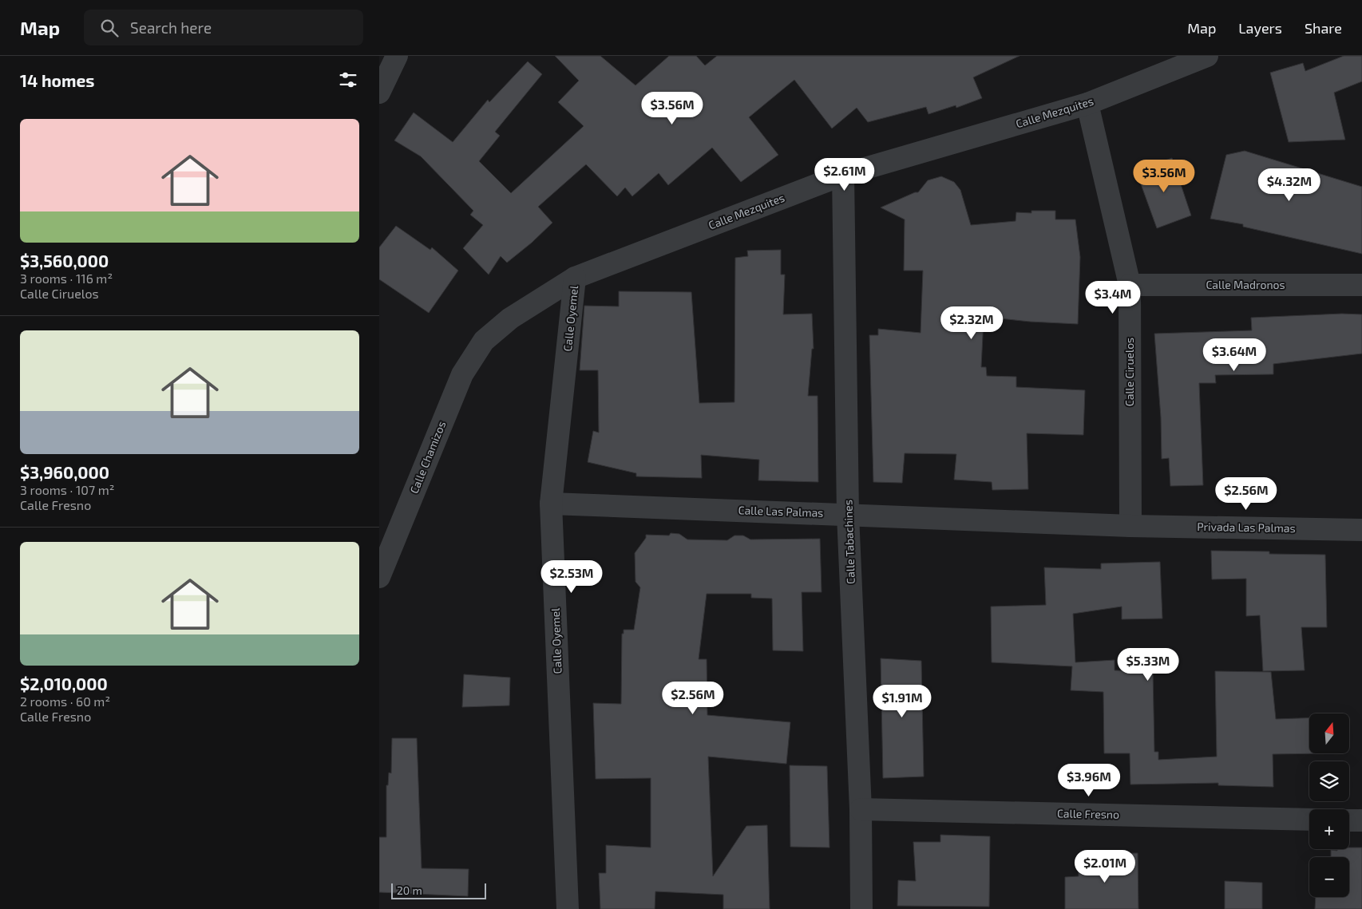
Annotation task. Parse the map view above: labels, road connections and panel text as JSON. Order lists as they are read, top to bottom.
{
  "streets": {
    "street": [
      "Calle Mezquites",
      "Calle Madronos",
      "Calle Oyemel",
      "Calle Ciruelos",
      "Calle Chamizos",
      "Calle Las Palmas",
      "Privada Las Palmas",
      "Calle Tabachines",
      "Calle Fresno"
    ]
  },
  "crossings": [
    ["Calle Mezquites", "Calle Oyemel"],
    ["Calle Mezquites", "Calle Ciruelos"],
    ["Calle Mezquites", "Calle Chamizos"],
    ["Calle Mezquites", "Calle Tabachines"],
    ["Calle Madronos", "Calle Ciruelos"],
    ["Calle Oyemel", "Calle Las Palmas"],
    ["Calle Ciruelos", "Calle Las Palmas"],
    ["Calle Ciruelos", "Privada Las Palmas"],
    ["Calle Las Palmas", "Privada Las Palmas"],
    ["Calle Las Palmas", "Calle Tabachines"],
    ["Calle Tabachines", "Calle Fresno"]
  ],
  "scale_bar": "20 m",
  "north": "top",
  "page": {
    "header": "Map",
    "search": "Search here",
    "nav": ["Map", "Layers", "Share"],
    "heading": "14 homes",
    "price": [
      "$3.56M",
      "$2.61M",
      "$3.56M",
      "$4.32M",
      "$3.4M",
      "$2.32M",
      "$3.64M",
      "$2.56M",
      "$2.53M",
      "$5.33M",
      "$2.56M",
      "$1.91M",
      "$3.96M",
      "$2.01M"
    ],
    "list": [
      {
        "name": "$3,560,000",
        "note": "3 rooms · 116 m² · Calle Ciruelos"
      },
      {
        "name": "$3,960,000",
        "note": "3 rooms · 107 m² · Calle Fresno"
      },
      {
        "name": "$2,010,000",
        "note": "2 rooms · 60 m² · Calle Fresno"
      }
    ],
    "map_buttons": ["+", "−"],
    "scale": "20 m"
  }
}
